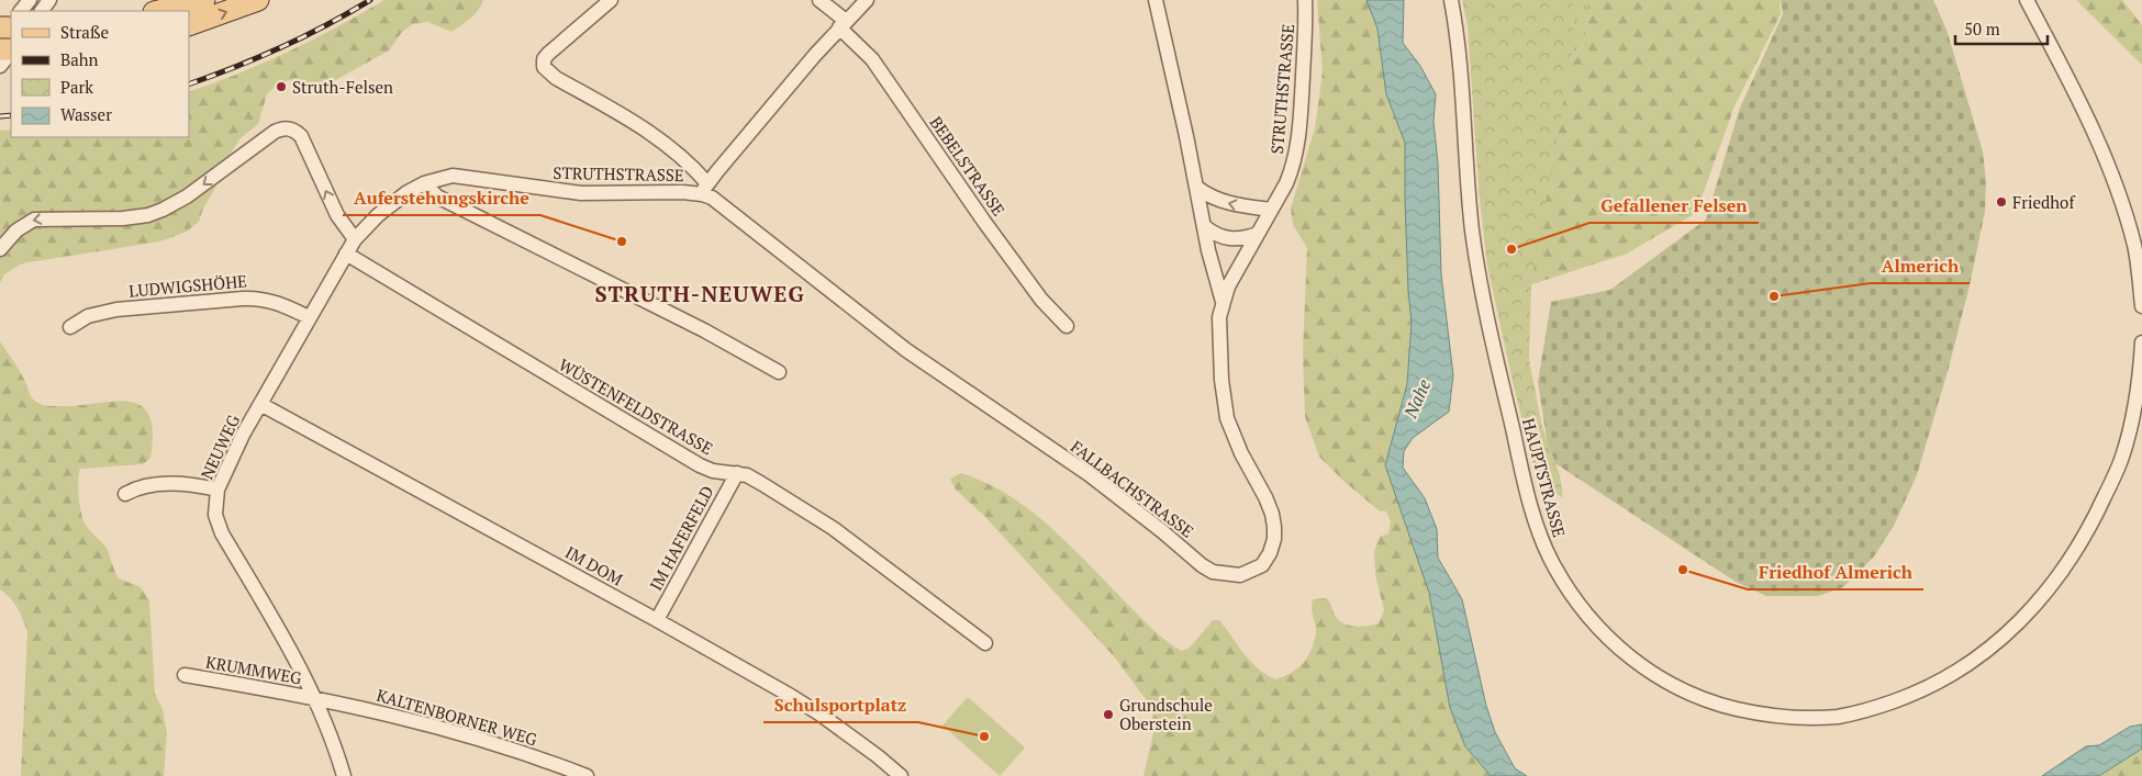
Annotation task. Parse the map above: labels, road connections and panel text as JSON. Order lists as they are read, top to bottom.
{
  "streets": {
    "street": [
      "STRUTHSTRASSE",
      "BEBELSTRASSE",
      "LUDWIGSHÖHE",
      "WÜSTENFELDSTRASSE",
      "NEUWEG",
      "HAUPTSTRASSE",
      "FALLBACHSTRASSE",
      "IM HAFERFELD",
      "IM DOM",
      "KRUMMWEG",
      "KALTENBORNER WEG"
    ]
  },
  "crossings": [
    ["STRUTHSTRASSE", "BEBELSTRASSE"],
    ["STRUTHSTRASSE", "NEUWEG"],
    ["STRUTHSTRASSE", "FALLBACHSTRASSE"],
    ["LUDWIGSHÖHE", "NEUWEG"],
    ["WÜSTENFELDSTRASSE", "NEUWEG"],
    ["WÜSTENFELDSTRASSE", "IM HAFERFELD"],
    ["NEUWEG", "IM DOM"],
    ["NEUWEG", "KRUMMWEG"],
    ["NEUWEG", "KALTENBORNER WEG"],
    ["IM HAFERFELD", "IM DOM"],
    ["KRUMMWEG", "KALTENBORNER WEG"]
  ],
  "districts": ["STRUTH-NEUWEG"],
  "water": ["Nahe"],
  "places": [
    "Struth-Felsen",
    "Friedhof",
    "Auferstehungskirche",
    "Gefallener Felsen",
    "Almerich",
    "Friedhof Almerich",
    "Grundschule Oberstein",
    "Schulsportplatz"
  ],
  "legend": [
    "Straße",
    "Bahn",
    "Park",
    "Wasser"
  ],
  "scale_bar": "50 m"
}
